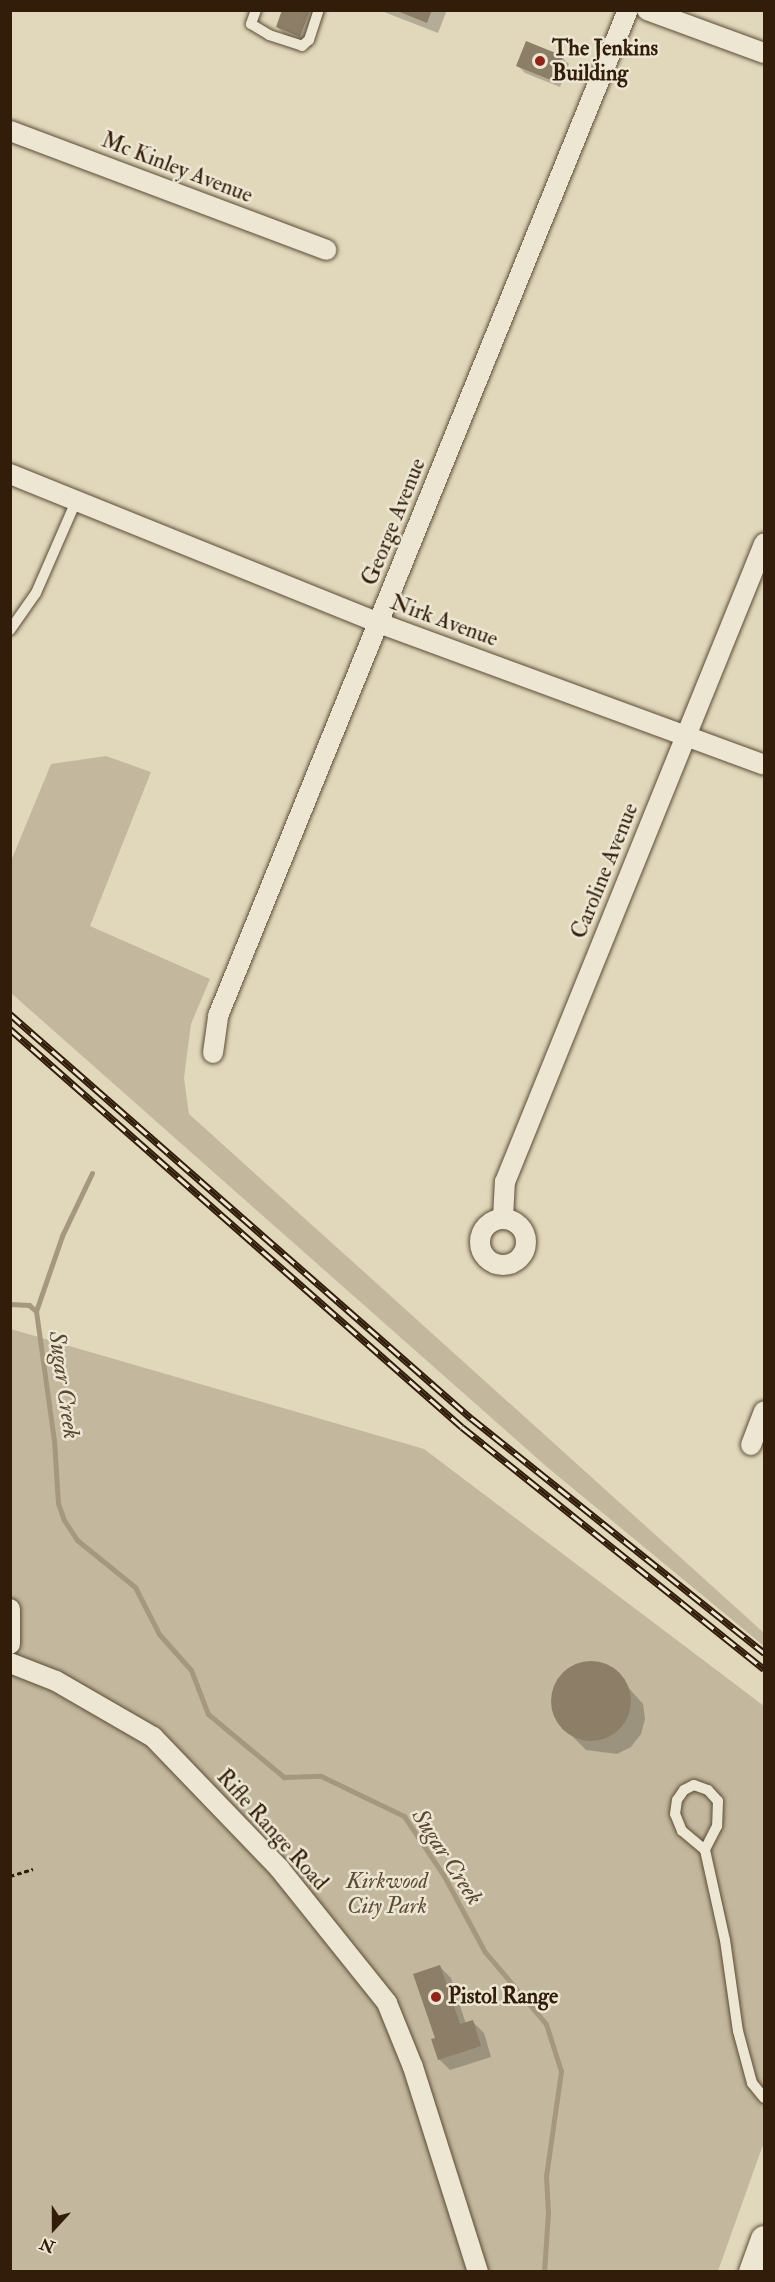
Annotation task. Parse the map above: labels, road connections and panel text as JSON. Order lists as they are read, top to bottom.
{
  "streets": {
    "street": [
      "Mc Kinley Avenue",
      "George Avenue",
      "Nirk Avenue",
      "Caroline Avenue",
      "Rifle Range Road"
    ]
  },
  "crossings": [
    ["George Avenue", "Nirk Avenue"],
    ["Nirk Avenue", "Caroline Avenue"]
  ],
  "water": ["Sugar Creek"],
  "parks": ["Kirkwood City Park"],
  "places": ["The Jenkins Building", "Pistol Range"],
  "north": "bottom"
}
